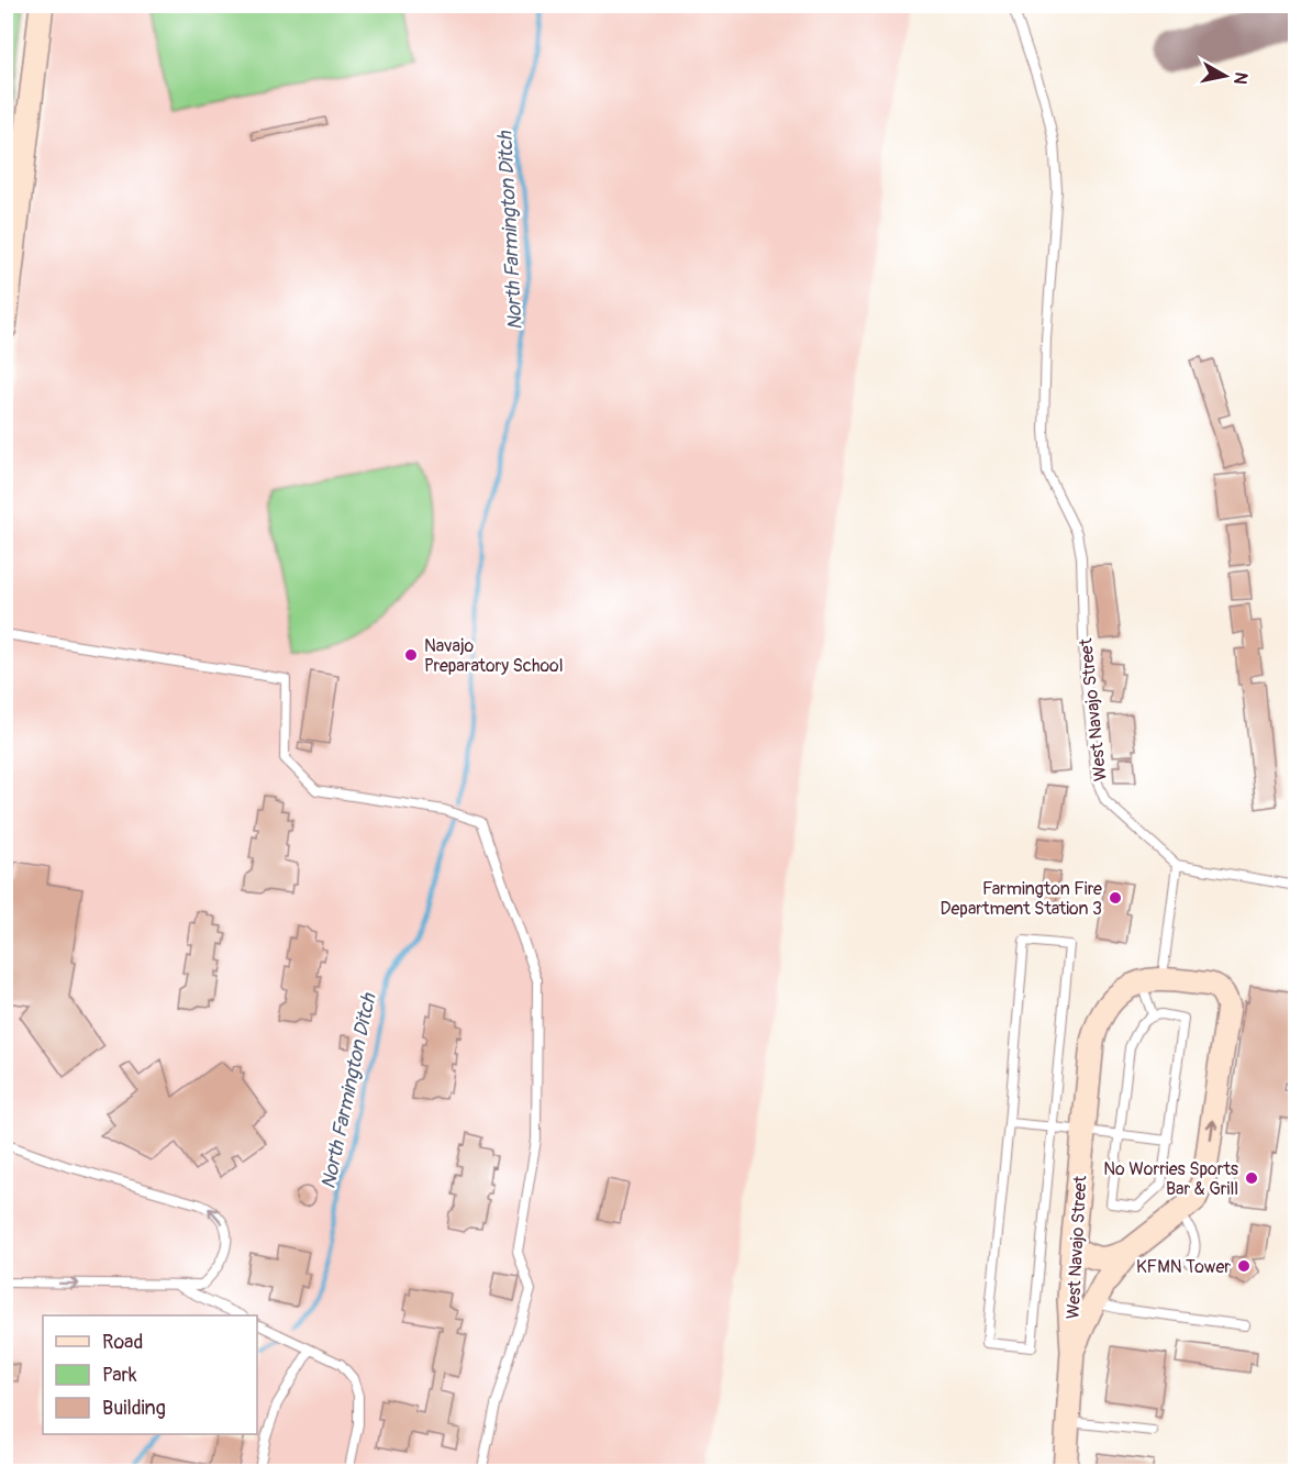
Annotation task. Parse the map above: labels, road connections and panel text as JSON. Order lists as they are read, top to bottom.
{
  "streets": {
    "street": ["West Navajo Street"]
  },
  "water": ["North Farmington Ditch"],
  "places": [
    "Navajo Preparatory School",
    "Farmington Fire Department Station 3",
    "No Worries Sports Bar & Grill",
    "KFMN Tower"
  ],
  "legend": ["Road", "Park", "Building"],
  "north": "right"
}
